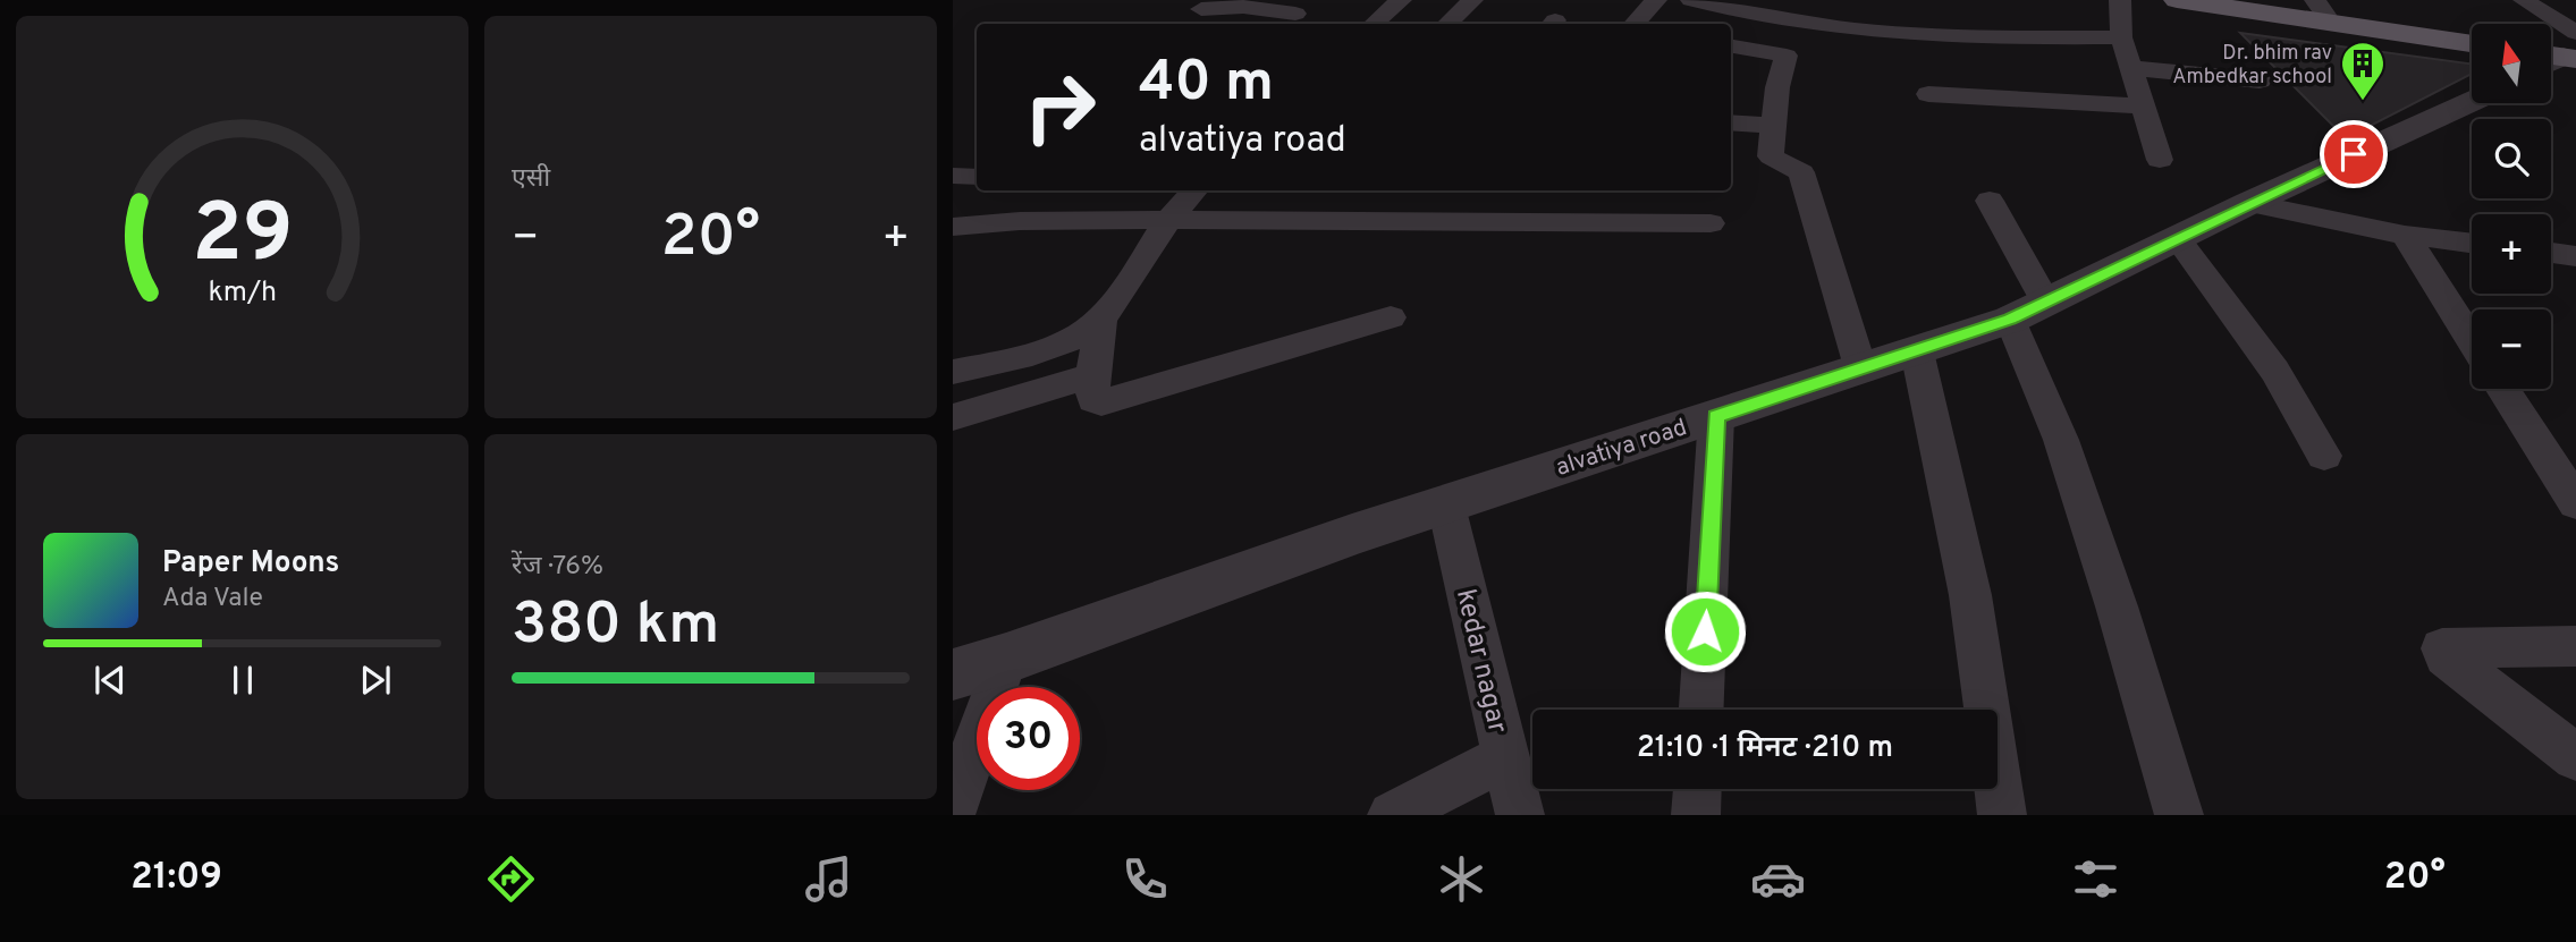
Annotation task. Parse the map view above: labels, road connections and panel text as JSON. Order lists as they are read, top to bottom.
{
  "streets": {
    "street": ["alvatiya road", "kedar nagar"]
  },
  "crossings": [
    ["alvatiya road", "kedar nagar"]
  ],
  "places": {
    "building": ["Dr. bhim rav Ambedkar school"]
  },
  "north": "top",
  "page": {
    "tile": [
      "एसी",
      ["रेंज · 76%", "380 km"]
    ],
    "map_buttons": ["+", "−"],
    "turn": ["40 m", "alvatiya road"],
    "heat": ["−", "20°", "+"],
    "song": ["Paper Moons", "Ada Vale"],
    "limit": "30",
    "trip": "21:10 · 1 मिनट · 210 m",
    "tabs": ["21:09", "20°"],
    "gauge": ["29", "km/h"]
  }
}
